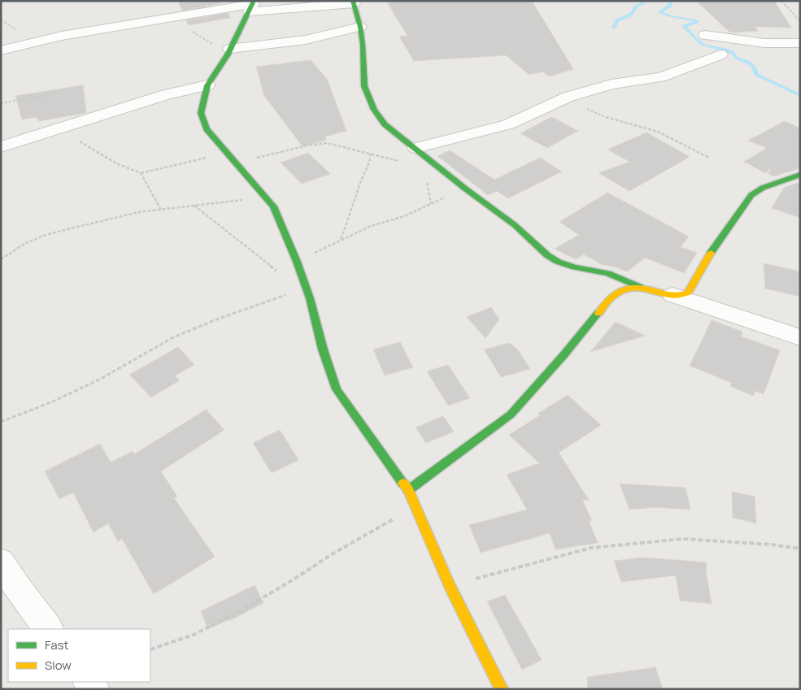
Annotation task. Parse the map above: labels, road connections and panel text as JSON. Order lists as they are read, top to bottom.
{
  "legend": ["Fast", "Slow"]
}
